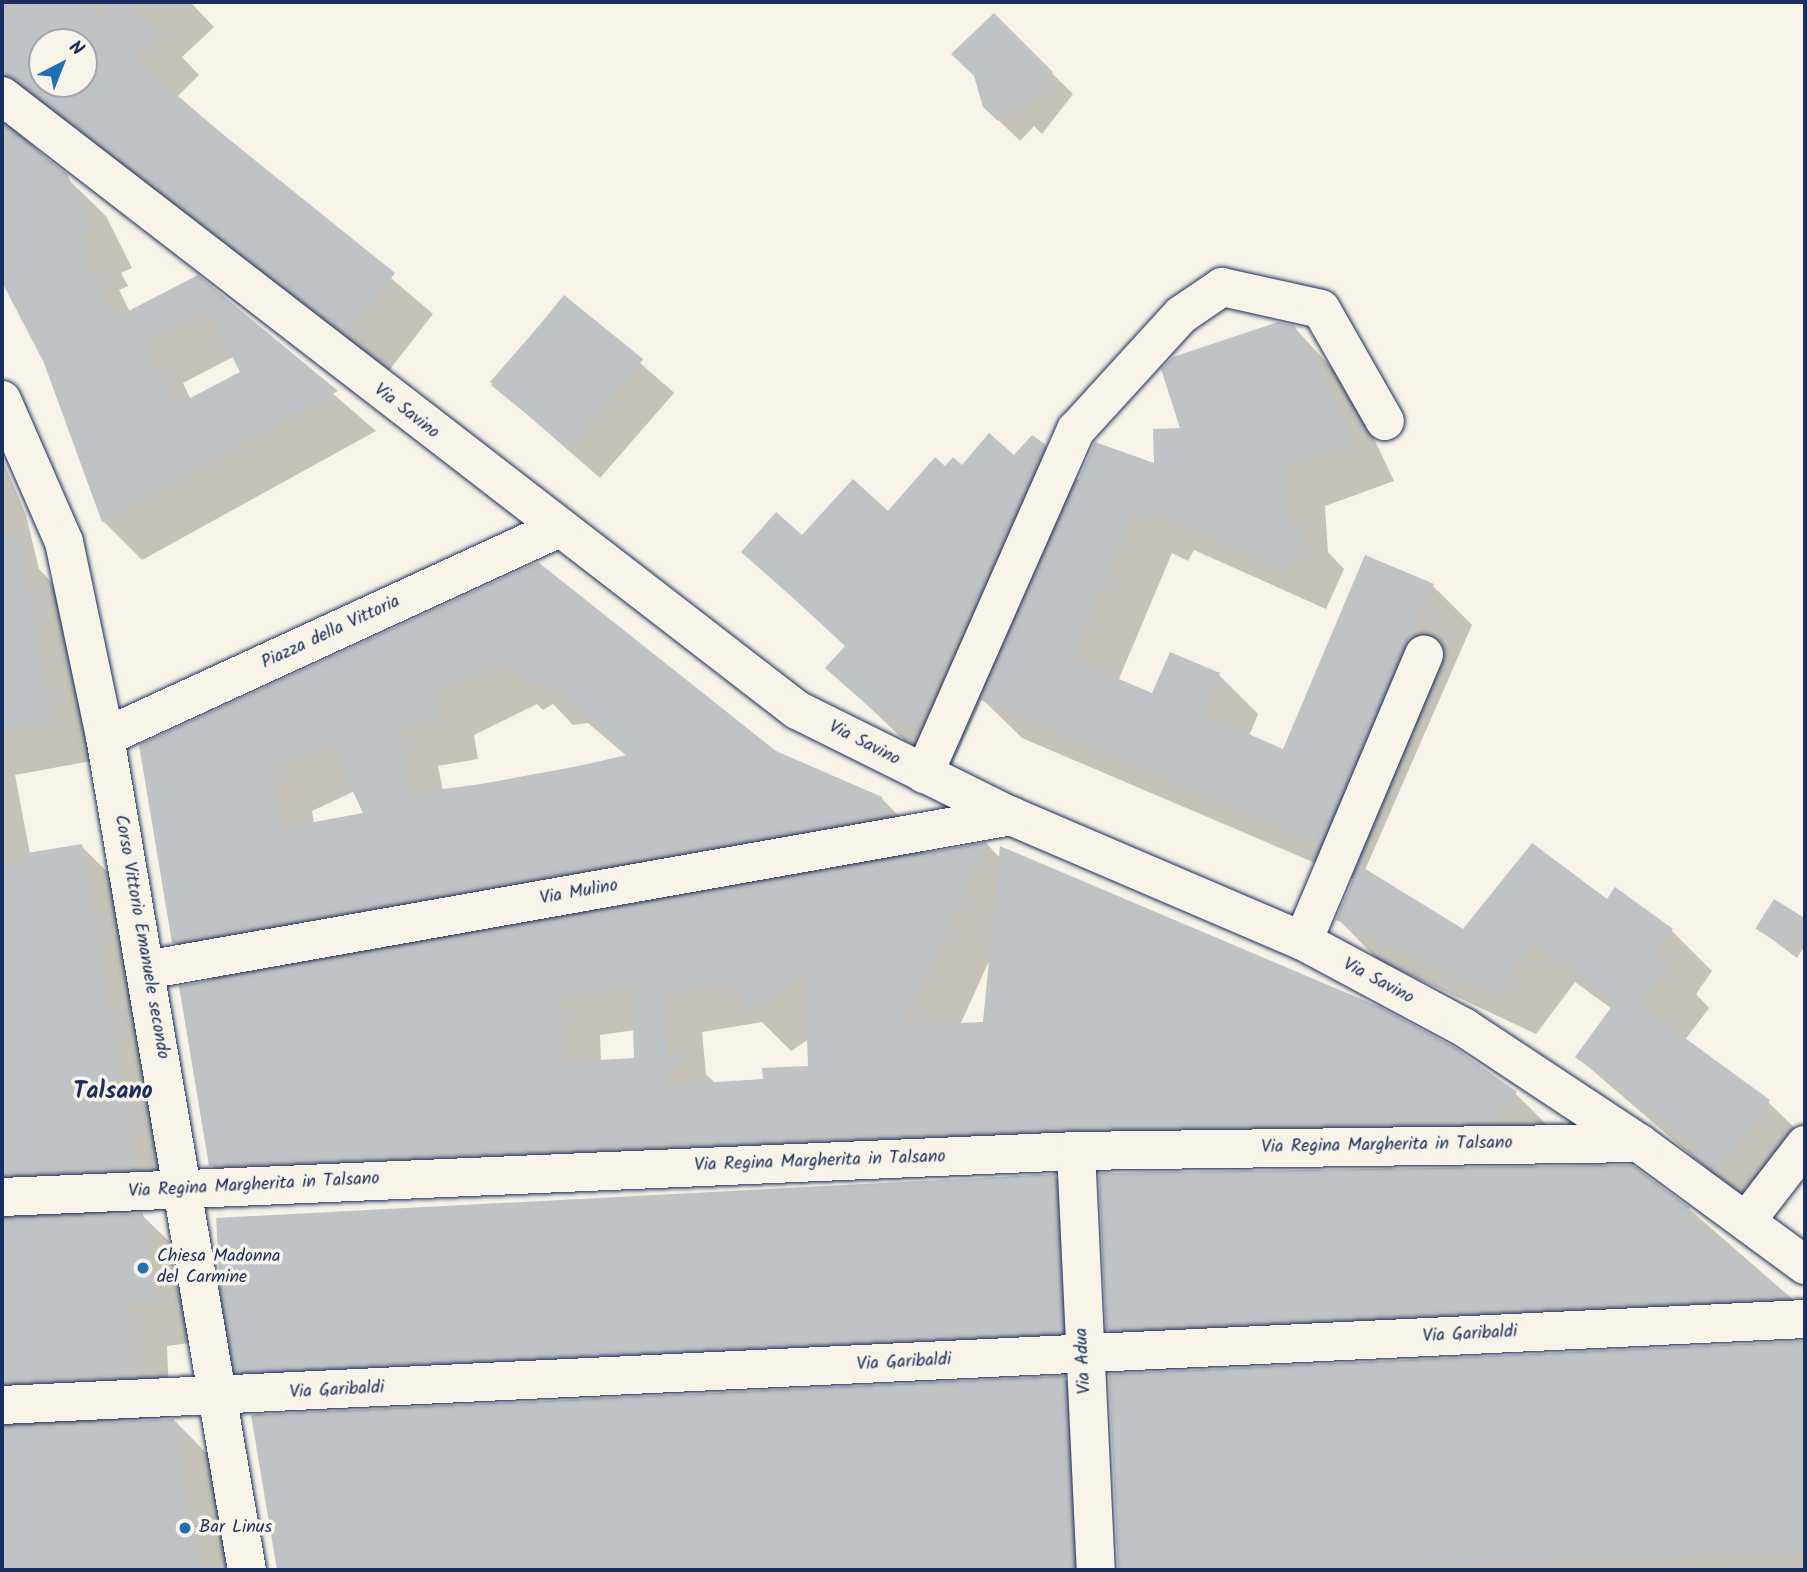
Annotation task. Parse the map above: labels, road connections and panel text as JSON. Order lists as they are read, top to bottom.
{
  "streets": {
    "street": [
      "Via Savino",
      "Piazza della Vittoria",
      "Via Mulino",
      "Corso Vittorio Emanuele secondo",
      "Via Regina Margherita in Talsano",
      "Via Garibaldi",
      "Via Adua"
    ]
  },
  "crossings": [
    ["Via Savino", "Piazza della Vittoria"],
    ["Via Savino", "Via Mulino"],
    ["Via Savino", "Via Regina Margherita in Talsano"],
    ["Piazza della Vittoria", "Corso Vittorio Emanuele secondo"],
    ["Via Mulino", "Corso Vittorio Emanuele secondo"],
    ["Corso Vittorio Emanuele secondo", "Via Regina Margherita in Talsano"],
    ["Corso Vittorio Emanuele secondo", "Via Garibaldi"],
    ["Via Regina Margherita in Talsano", "Via Adua"],
    ["Via Garibaldi", "Via Adua"]
  ],
  "districts": ["Talsano"],
  "places": ["Chiesa Madonna del Carmine", "Bar Linus"],
  "north": "top right"
}
